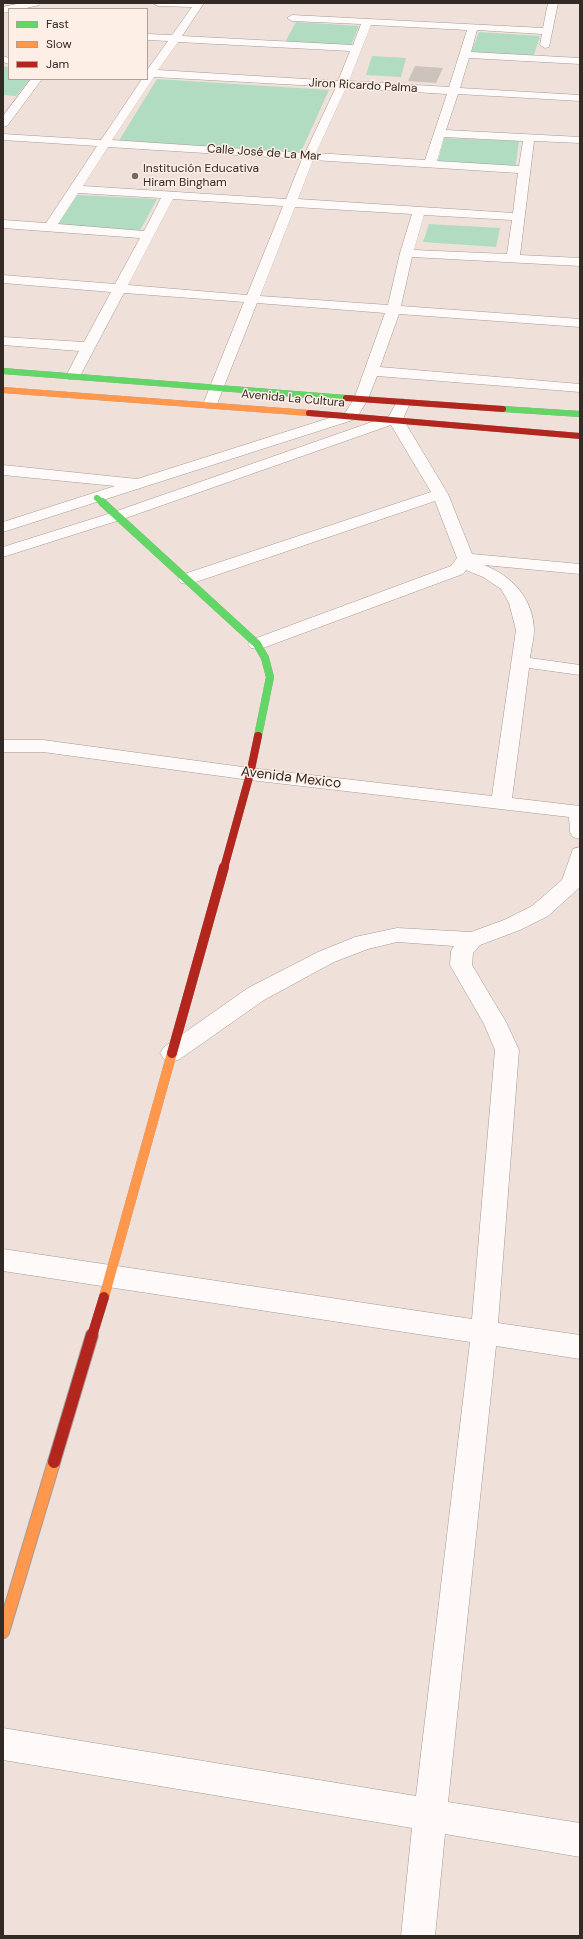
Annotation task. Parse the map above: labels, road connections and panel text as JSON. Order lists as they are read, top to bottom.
{
  "streets": {
    "street": [
      "Jiron Ricardo Palma",
      "Calle José de La Mar",
      "Avenida La Cultura",
      "Avenida Mexico"
    ]
  },
  "places": ["Institución Educativa Hiram Bingham"],
  "legend": ["Fast", "Slow", "Jam"]
}
